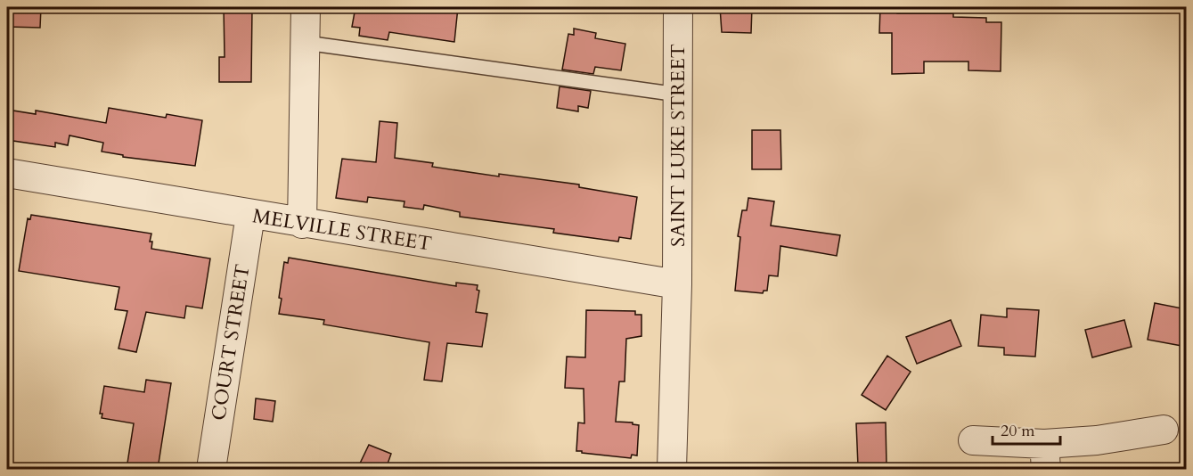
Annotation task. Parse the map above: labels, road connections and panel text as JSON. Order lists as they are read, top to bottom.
{
  "streets": {
    "street": ["SAINT LUKE STREET", "MELVILLE STREET", "COURT STREET"]
  },
  "crossings": [
    ["SAINT LUKE STREET", "MELVILLE STREET"],
    ["MELVILLE STREET", "COURT STREET"]
  ],
  "scale_bar": "20 m"
}
